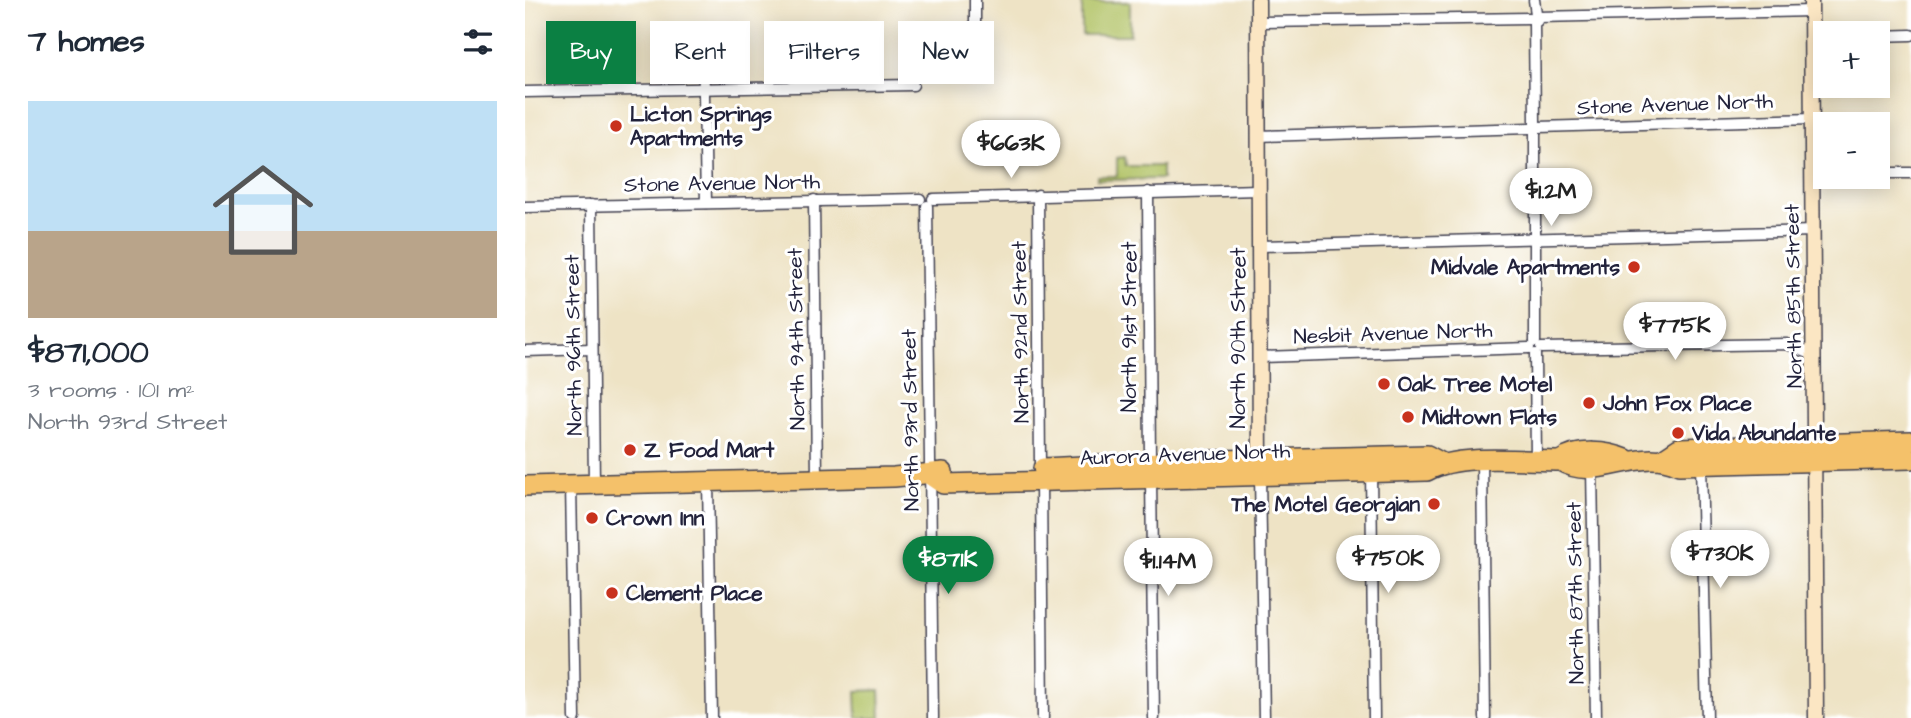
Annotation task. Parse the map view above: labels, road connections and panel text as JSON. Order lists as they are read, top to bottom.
{
  "streets": {
    "highway": ["Aurora Avenue North"],
    "main road": ["North 85th Street", "North 90th Street"],
    "street": [
      "Stone Avenue North",
      "North 91st Street",
      "North 92nd Street",
      "Nesbit Avenue North",
      "North 94th Street",
      "North 96th Street",
      "North 93rd Street",
      "North 87th Street"
    ]
  },
  "crossings": [
    ["Stone Avenue North", "North 85th Street"],
    ["Stone Avenue North", "North 91st Street"],
    ["Stone Avenue North", "North 92nd Street"],
    ["Stone Avenue North", "North 90th Street"],
    ["Stone Avenue North", "North 94th Street"],
    ["Stone Avenue North", "North 96th Street"],
    ["Stone Avenue North", "North 93rd Street"],
    ["North 85th Street", "Nesbit Avenue North"],
    ["North 85th Street", "Aurora Avenue North"],
    ["North 91st Street", "Aurora Avenue North"],
    ["North 92nd Street", "Aurora Avenue North"],
    ["Nesbit Avenue North", "North 90th Street"],
    ["North 90th Street", "Aurora Avenue North"],
    ["North 94th Street", "Aurora Avenue North"],
    ["North 96th Street", "Aurora Avenue North"],
    ["North 93rd Street", "Aurora Avenue North"],
    ["Aurora Avenue North", "North 87th Street"]
  ],
  "places": [
    "Licton Springs Apartments",
    "Midvale Apartments",
    "Oak Tree Motel",
    "John Fox Place",
    "Midtown Flats",
    "Vida Abundante",
    "Z Food Mart",
    "The Motel Georgian",
    "Crown Inn",
    "Clement Place"
  ],
  "page": {
    "heading": "7 homes",
    "map_buttons": ["+", "−"],
    "chip": [
      "Buy",
      "Rent",
      "Filters",
      "New"
    ],
    "list": [
      {
        "name": "$871,000",
        "note": "3 rooms · 101 m² · North 93rd Street"
      }
    ],
    "price": [
      "$663K",
      "$1.2M",
      "$775K",
      "$730K",
      "$750K",
      "$871K",
      "$1.14M"
    ]
  }
}
